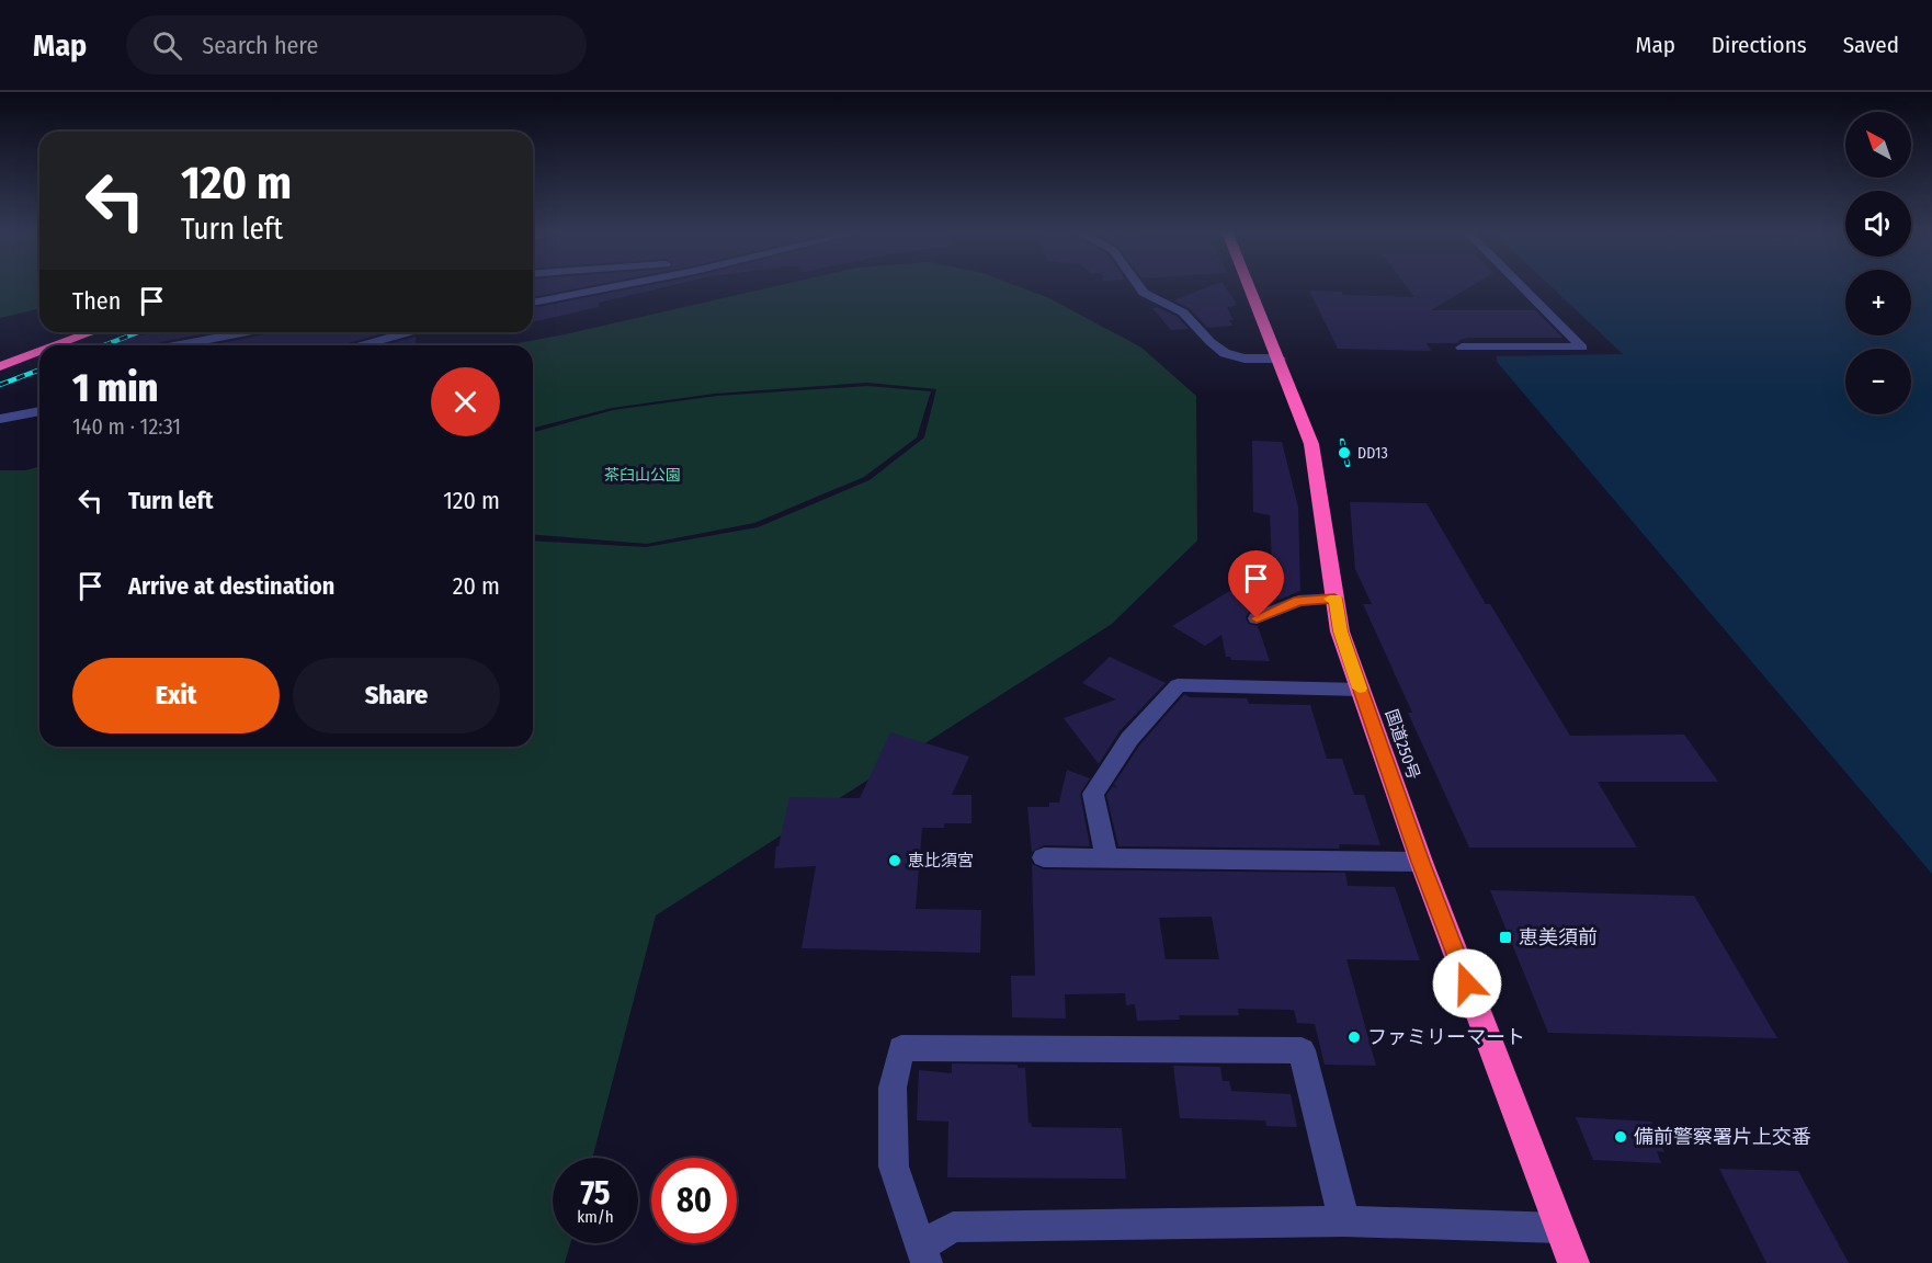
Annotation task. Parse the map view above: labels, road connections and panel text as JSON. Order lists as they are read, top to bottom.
{
  "streets": {
    "highway": ["国道250号"]
  },
  "parks": ["茶臼山公園"],
  "places": {
    "other": [
      "DD13",
      "恵比須宮",
      "ファミリーマート",
      "備前警察署片上交番"
    ],
    "transit": ["恵美須前"]
  },
  "north": "top left",
  "page": {
    "header": "Map",
    "search": "Search here",
    "nav": ["Map", "Directions", "Saved"],
    "map_buttons": ["+", "−"],
    "turn": ["120 m", "Turn left"],
    "then": "Then",
    "heading": ["1 min", "140 m · 12:31"],
    "list": [
      {
        "name": "Turn left",
        "value": "120 m"
      },
      {
        "name": "Arrive at destination",
        "value": "20 m"
      }
    ],
    "buttons": ["Exit", "Share"],
    "speed": "75 km/h",
    "limit": "80"
  }
}
